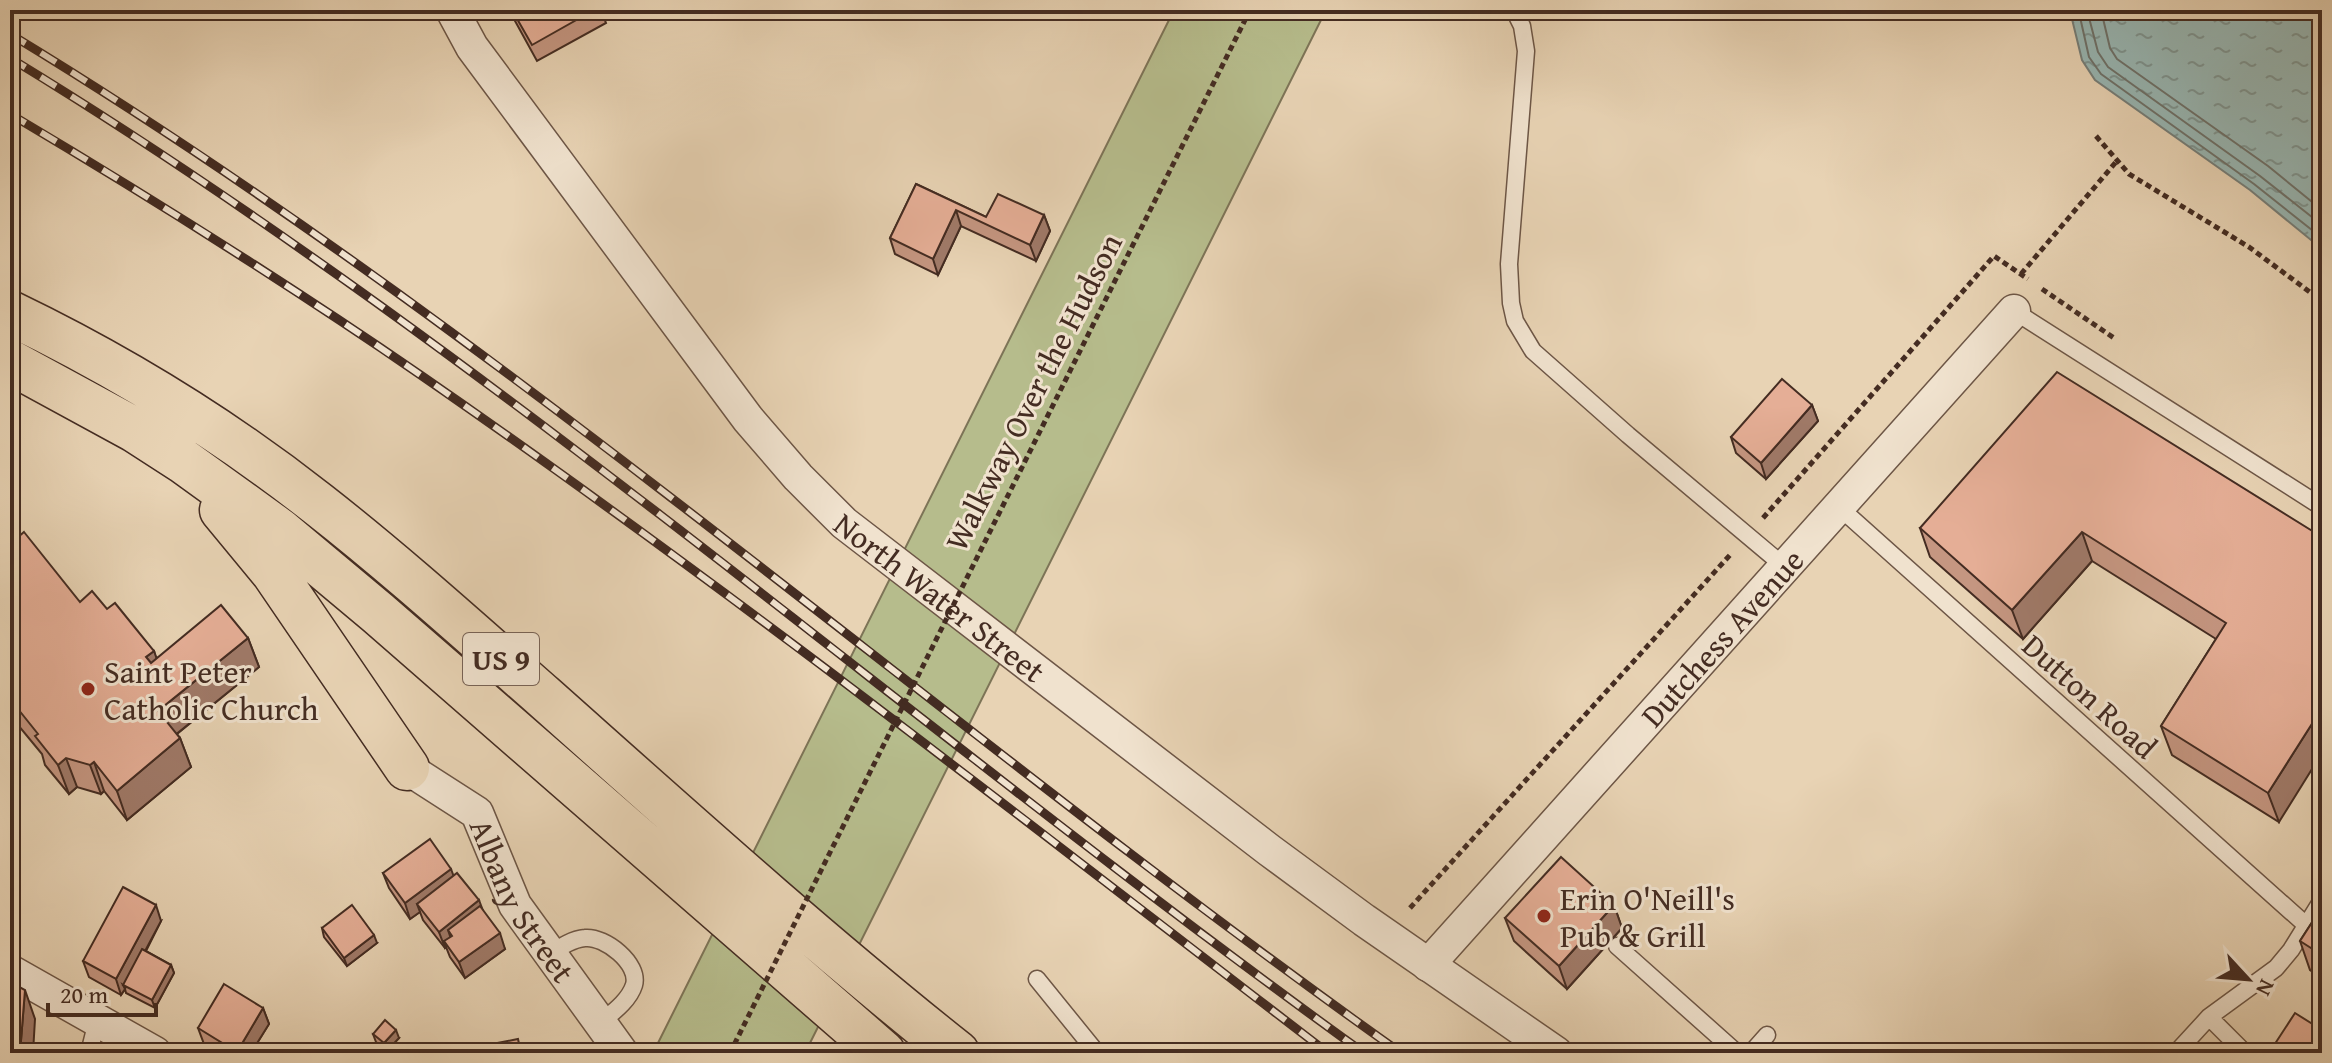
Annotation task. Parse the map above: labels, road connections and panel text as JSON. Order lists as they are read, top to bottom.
{
  "streets": {
    "highway": ["US 9"],
    "street": ["North Water Street", "Dutchess Avenue", "Albany Street"],
    "lane": ["Dutton Road"],
    "path": ["Walkway Over the Hudson"]
  },
  "crossings": [
    ["North Water Street", "Dutchess Avenue"],
    ["Dutchess Avenue", "Dutton Road"]
  ],
  "places": ["Saint Peter Catholic Church", "Erin O'Neill's Pub & Grill"],
  "scale_bar": "20 m",
  "north": "bottom right"
}
